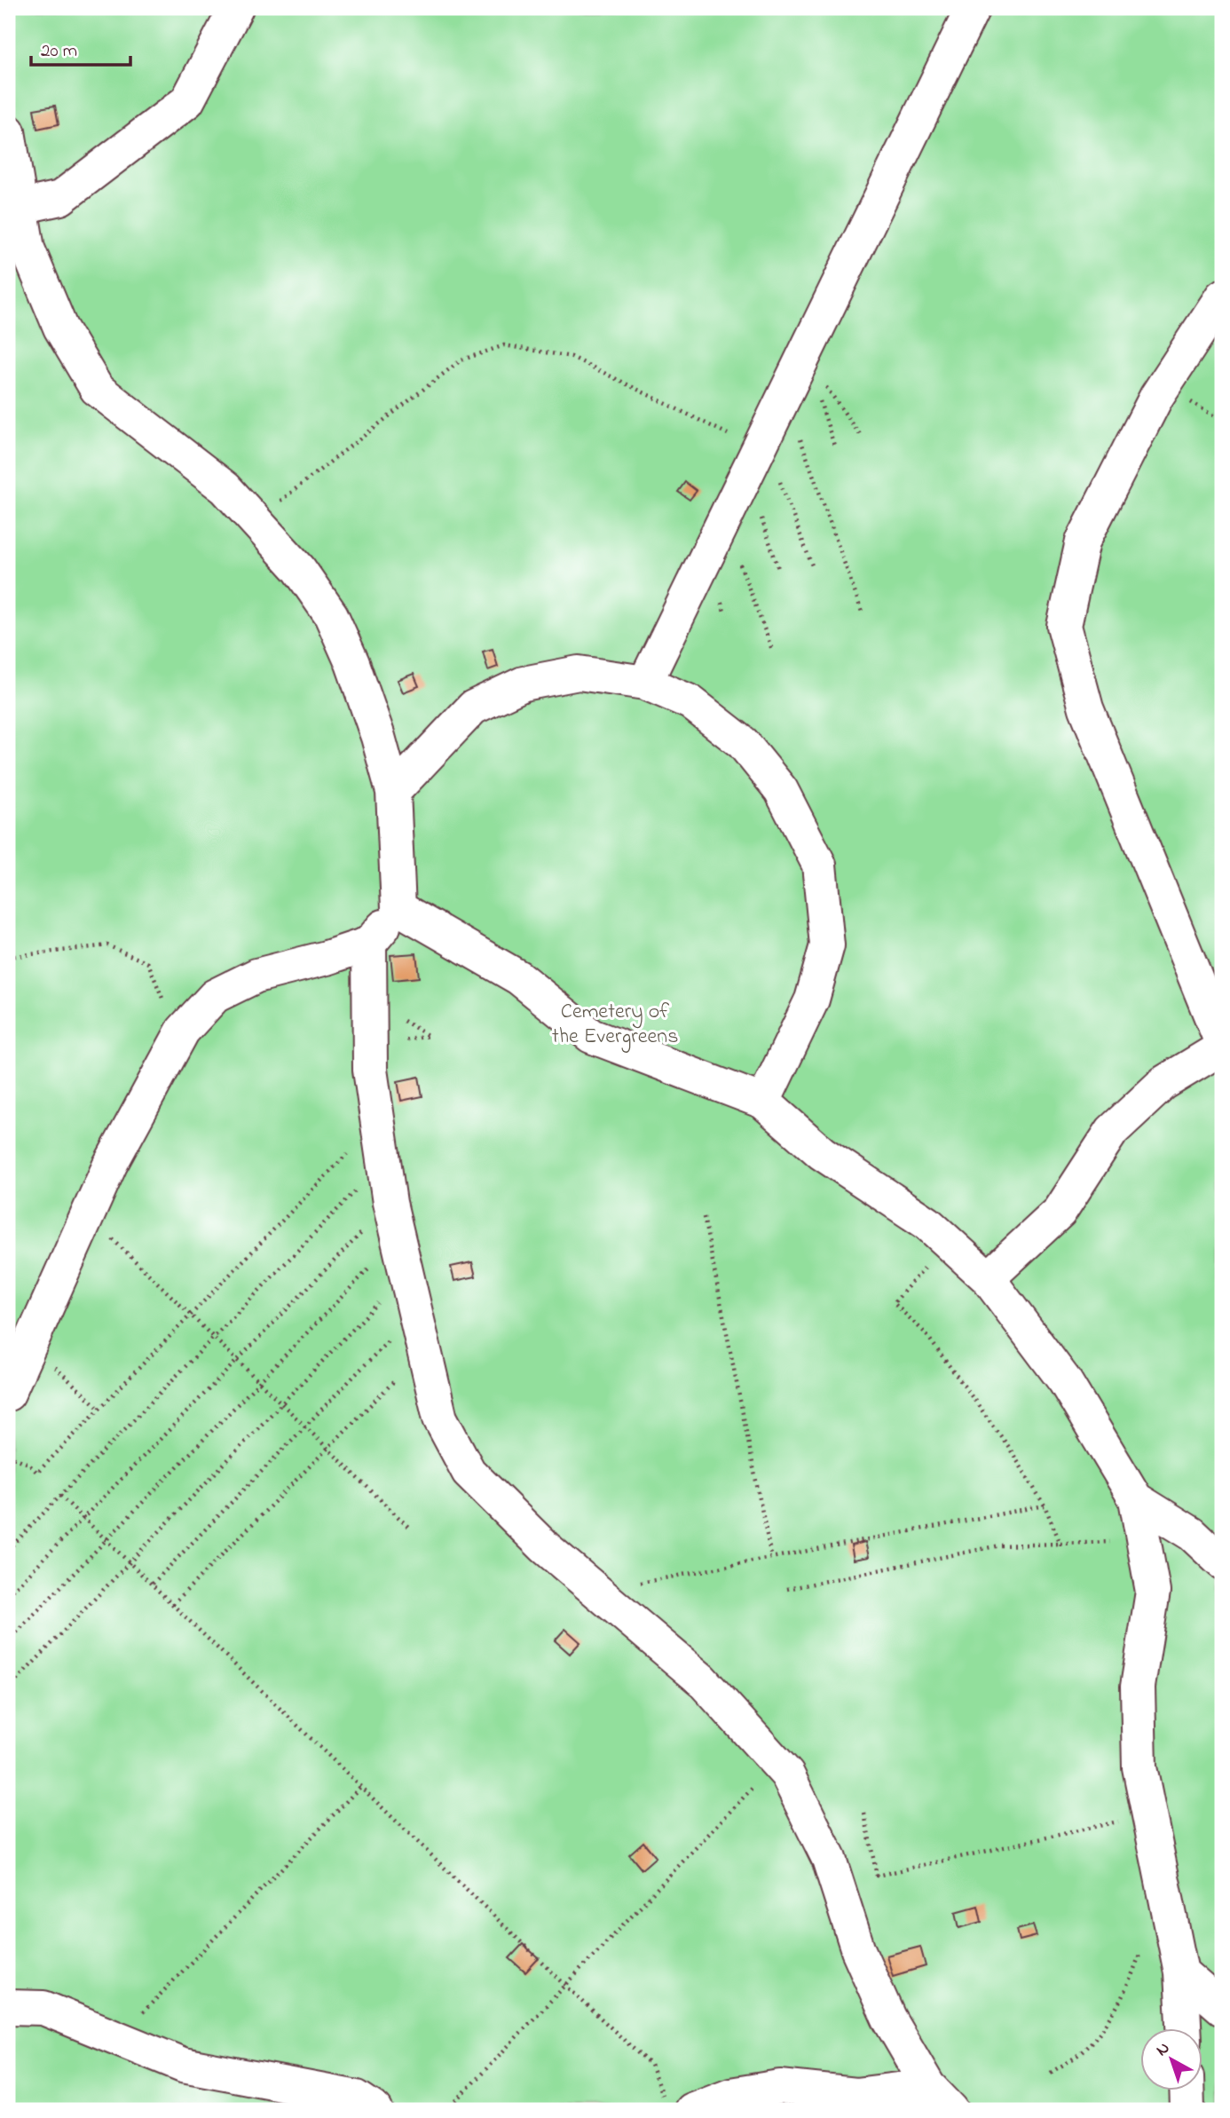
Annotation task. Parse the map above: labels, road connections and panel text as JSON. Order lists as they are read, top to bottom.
{
  "parks": ["Cemetery of the Evergreens"],
  "scale_bar": "20 m",
  "north": "top left"
}
